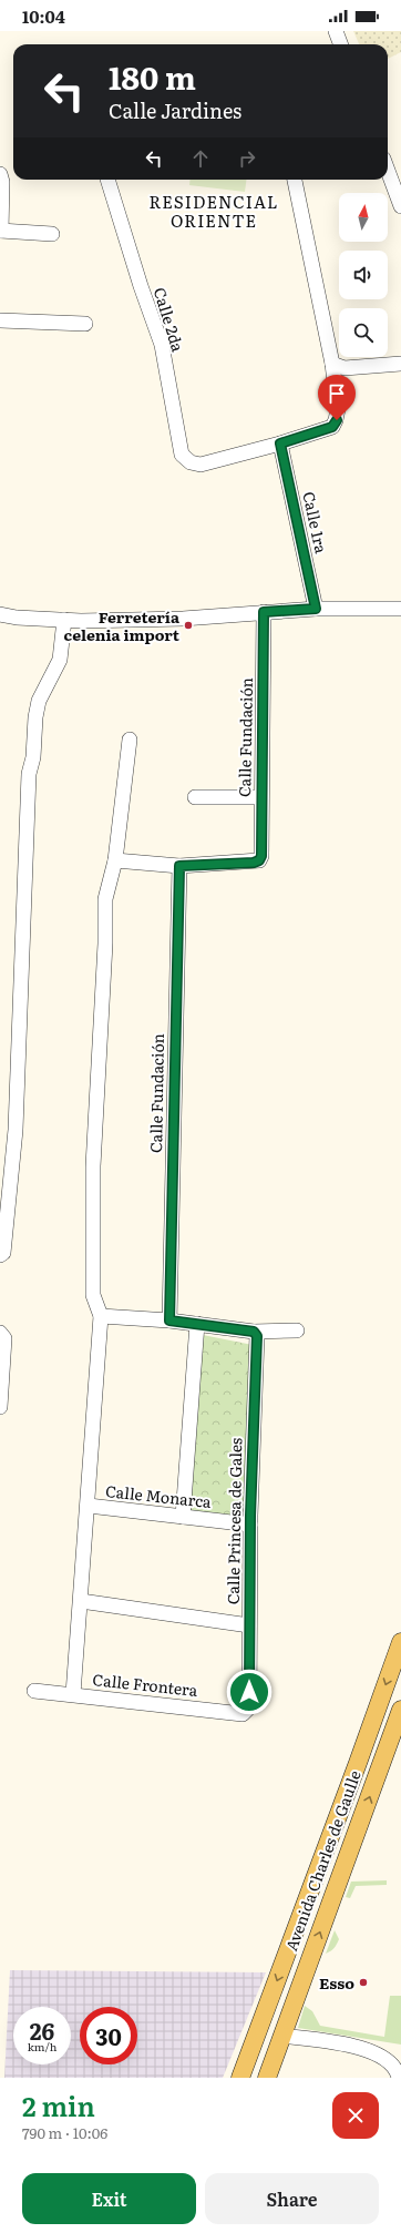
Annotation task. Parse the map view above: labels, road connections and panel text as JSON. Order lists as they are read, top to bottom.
{
  "streets": {
    "main road": ["Avenida Charles de Gaulle"],
    "street": [
      "Calle 2da",
      "Calle 1ra",
      "Calle Fundación",
      "Calle Monarca",
      "Calle Princesa de Gales",
      "Calle Frontera"
    ]
  },
  "crossings": [
    ["Calle 2da", "Calle 1ra"],
    ["Calle Monarca", "Calle Princesa de Gales"],
    ["Calle Princesa de Gales", "Calle Frontera"]
  ],
  "districts": ["RESIDENCIAL ORIENTE"],
  "places": ["Ferretería celenia import", "Esso"],
  "north": "top",
  "page": {
    "status": "10:04",
    "turn": ["180 m", "Calle Jardines"],
    "speed": "26 km/h",
    "limit": "30",
    "heading": ["2 min", "790 m · 10:06"],
    "buttons": ["Exit", "Share"]
  }
}
